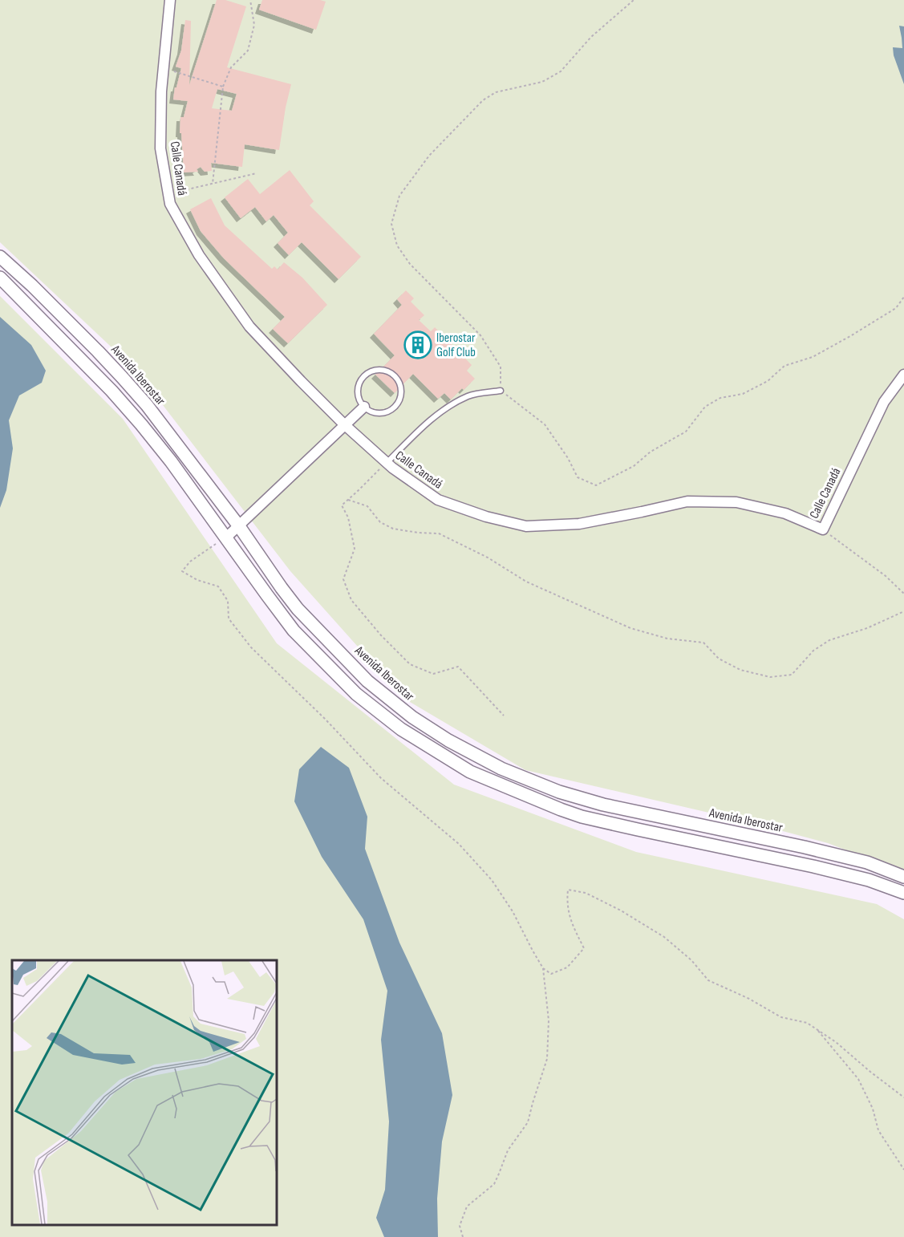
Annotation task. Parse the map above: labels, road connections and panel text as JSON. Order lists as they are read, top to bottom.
{
  "streets": {
    "street": ["Calle Canadá", "Avenida Iberostar"]
  },
  "places": {
    "building": ["Iberostar Golf Club"]
  }
}
